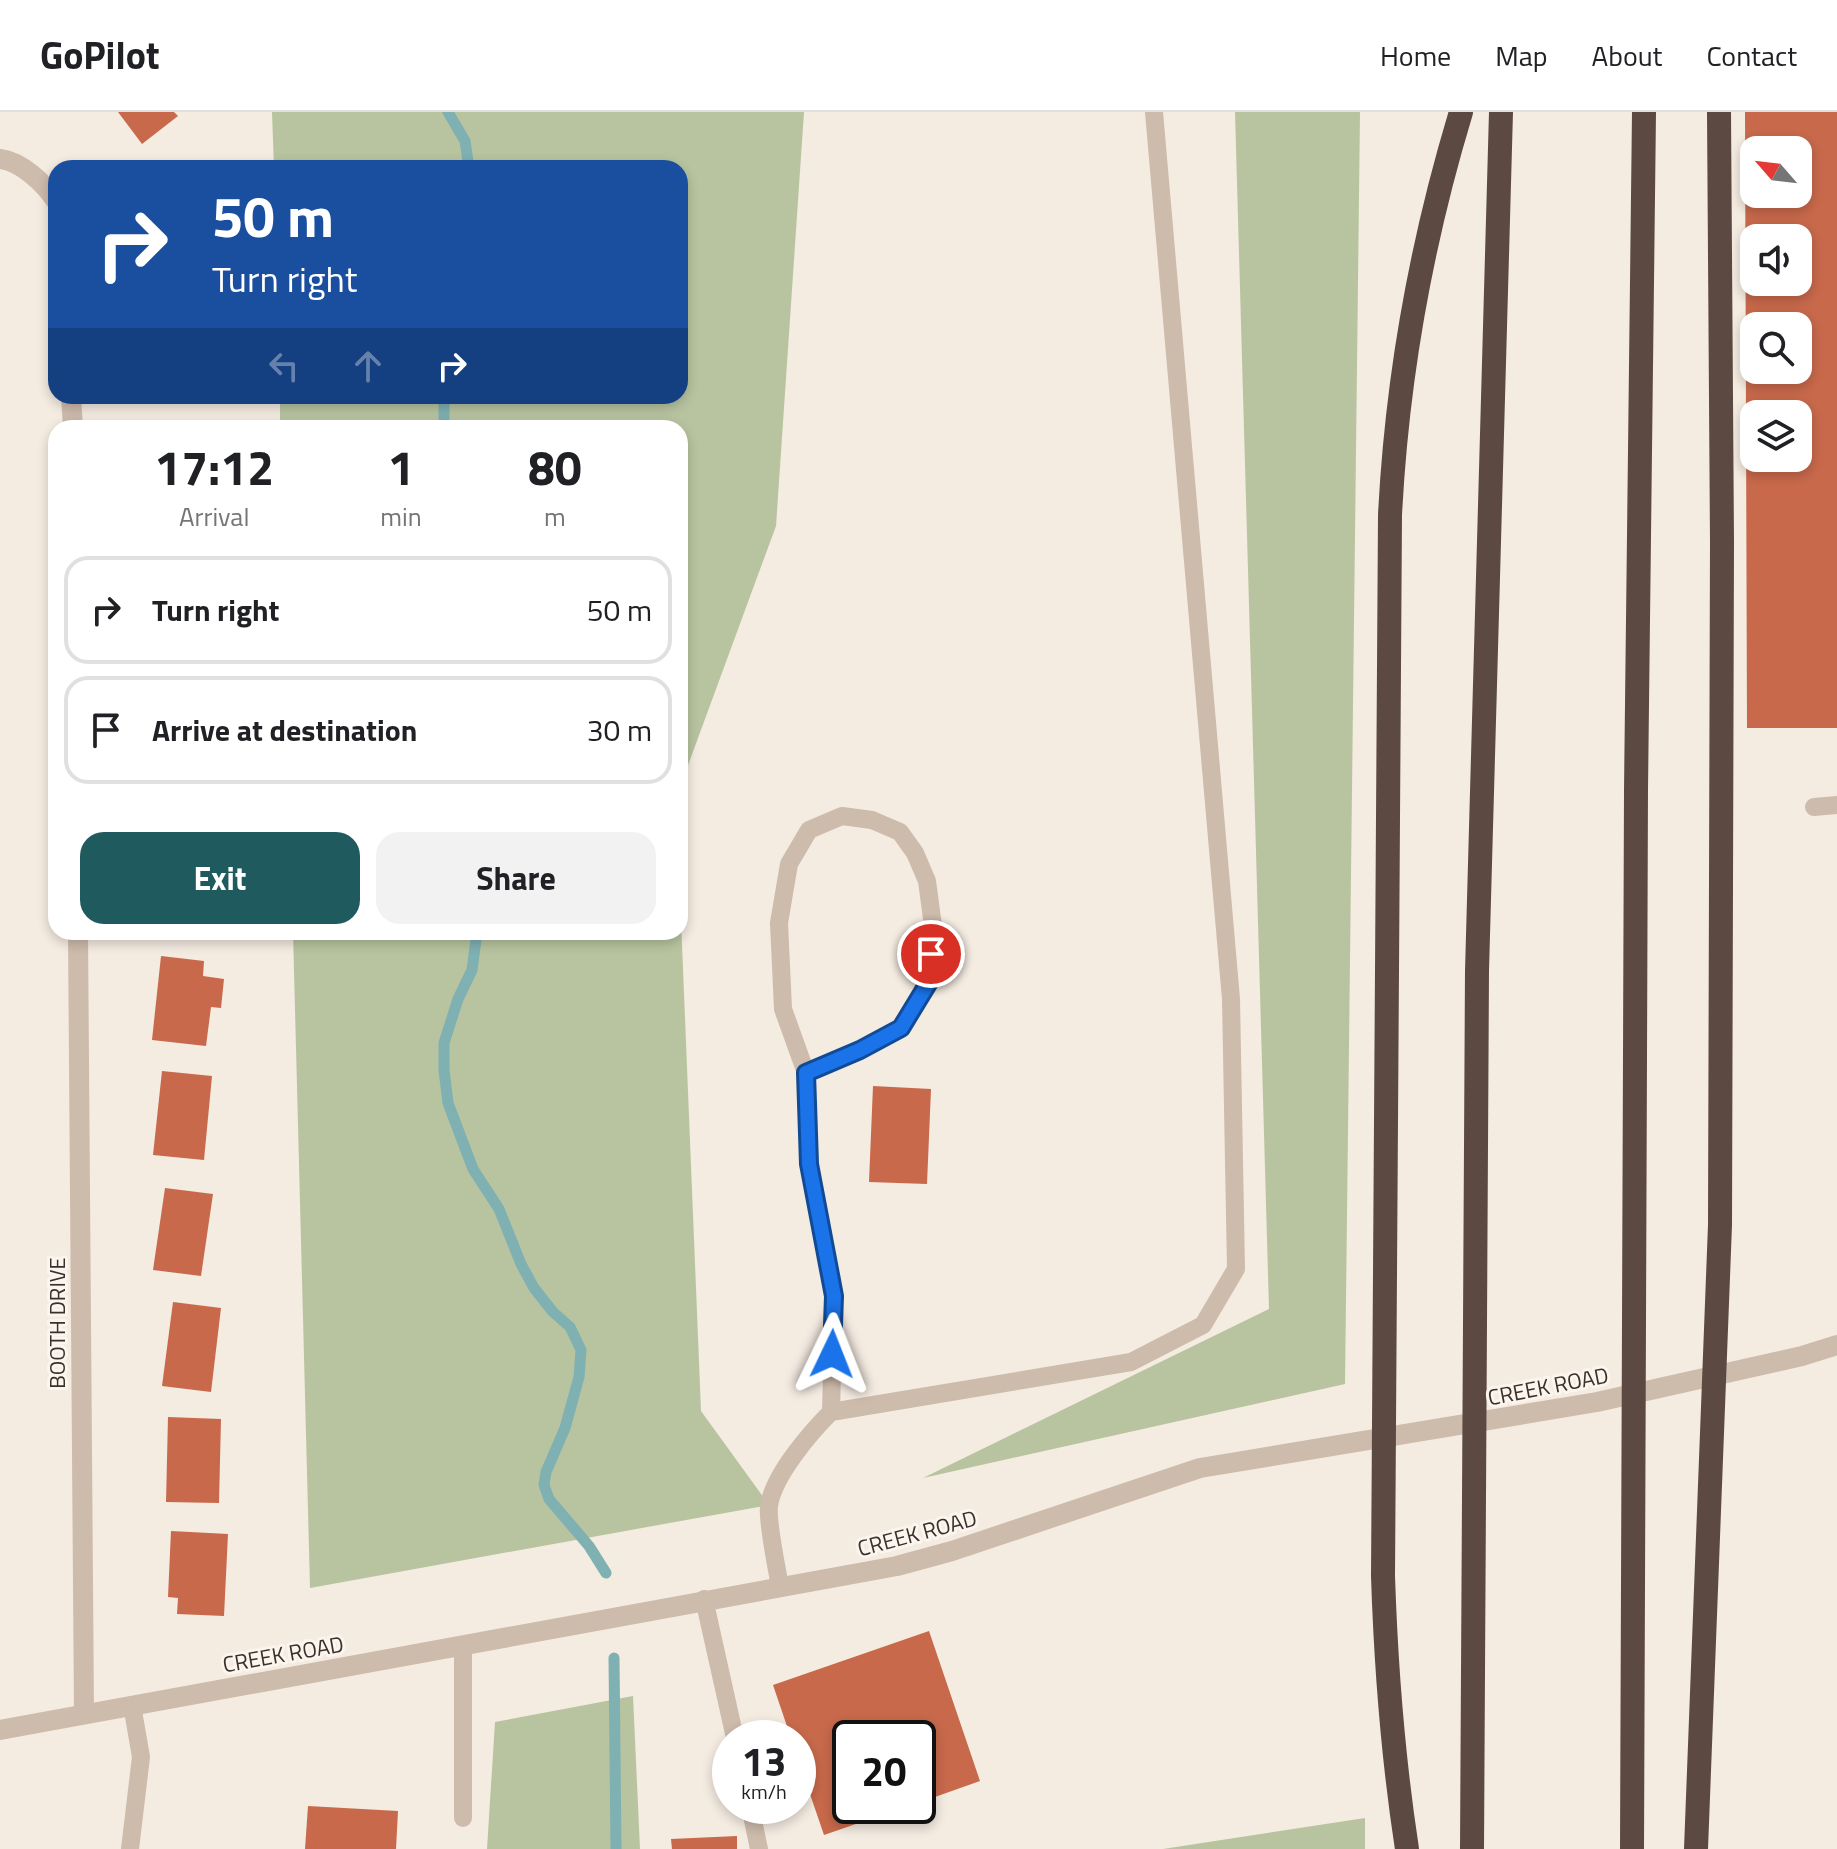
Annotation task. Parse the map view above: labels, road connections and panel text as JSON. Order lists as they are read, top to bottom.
{
  "streets": {
    "street": ["BOOTH DRIVE", "CREEK ROAD"]
  },
  "crossings": [
    ["BOOTH DRIVE", "CREEK ROAD"]
  ],
  "north": "top left",
  "page": {
    "header": "GoPilot",
    "nav": [
      "Home",
      "Map",
      "About",
      "Contact"
    ],
    "turn": ["50 m", "Turn right"],
    "eta": [
      "17:12",
      "Arrival",
      "1",
      "min",
      "80",
      "m"
    ],
    "list": [
      {
        "name": "Turn right",
        "value": "50 m"
      },
      {
        "name": "Arrive at destination",
        "value": "30 m"
      }
    ],
    "buttons": ["Exit", "Share"],
    "speed": "13 km/h",
    "limit": "20"
  }
}
